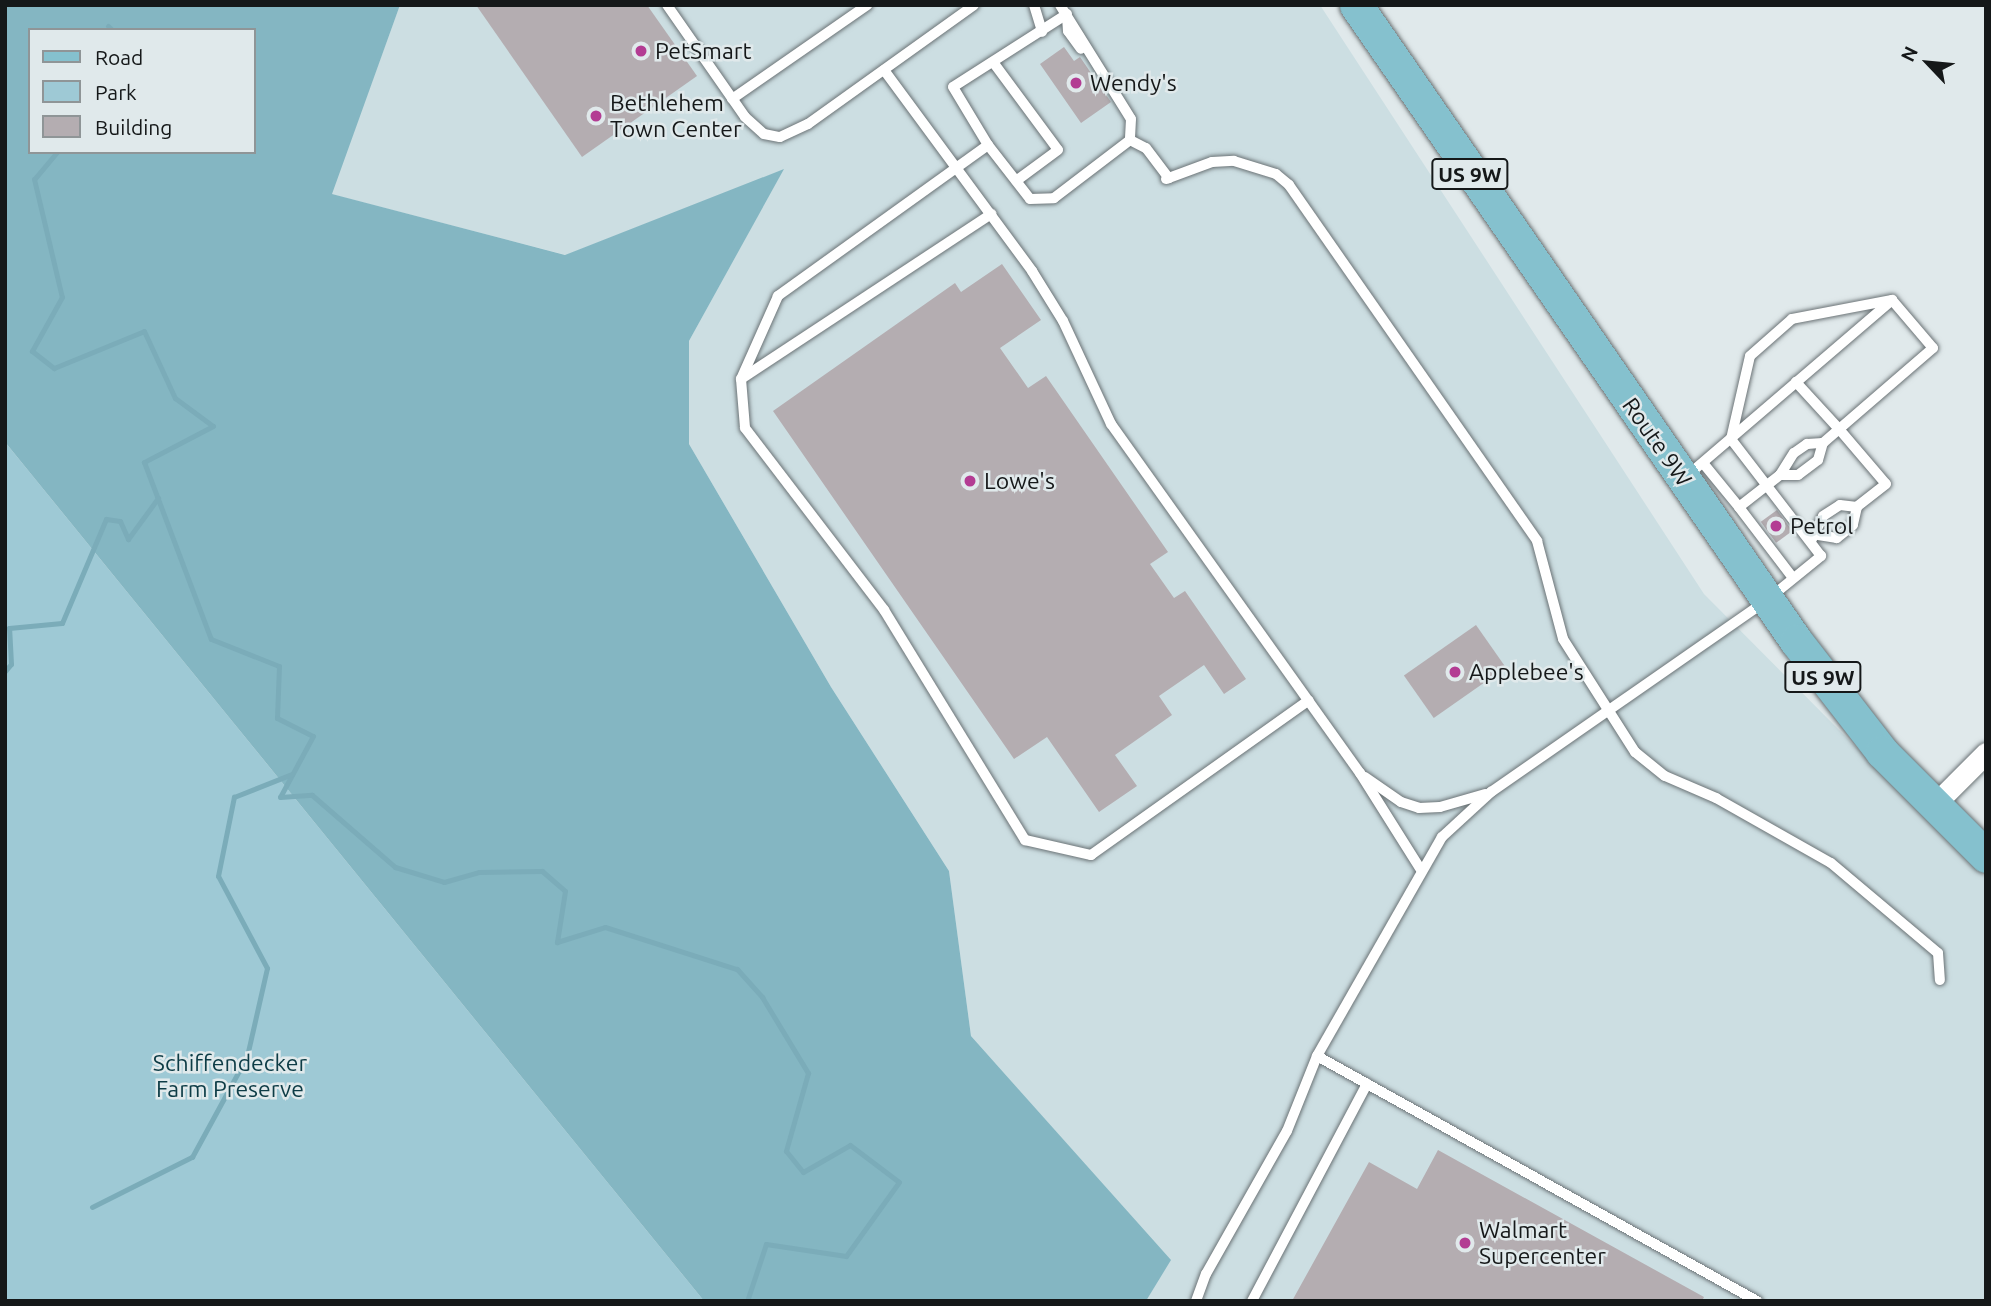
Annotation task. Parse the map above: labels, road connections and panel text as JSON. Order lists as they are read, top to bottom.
{
  "streets": {
    "main road": ["US 9W", "Route 9W"]
  },
  "parks": ["Schiffendecker Farm Preserve"],
  "places": [
    "PetSmart",
    "Wendy's",
    "Bethlehem Town Center",
    "Lowe's",
    "Petrol",
    "Applebee's",
    "Walmart Supercenter"
  ],
  "legend": ["Road", "Park", "Building"],
  "north": "top left"
}
